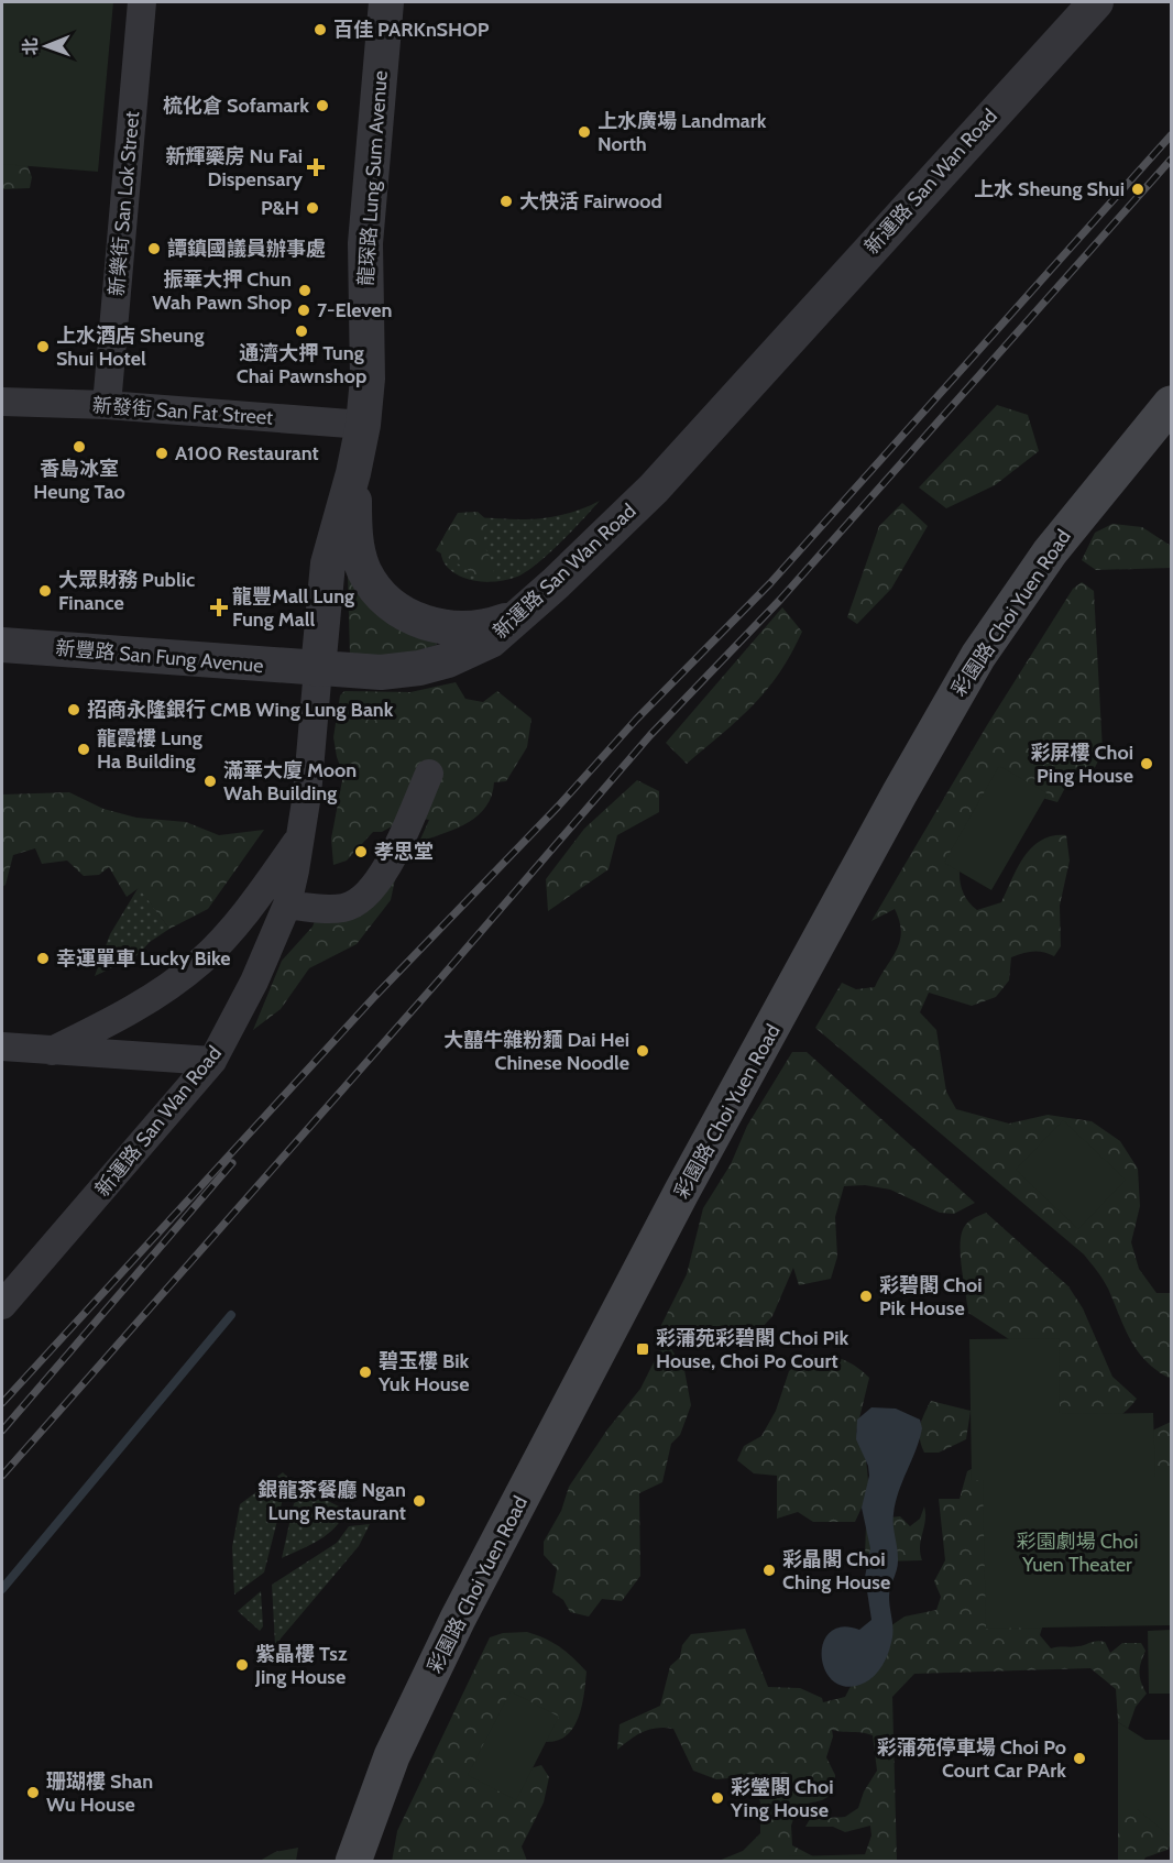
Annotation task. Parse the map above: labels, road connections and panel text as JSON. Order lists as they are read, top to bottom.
{
  "streets": {
    "main road": ["彩園路 Choi Yuen Road"],
    "street": [
      "龍琛路 Lung Sum Avenue",
      "新運路 San Wan Road",
      "新樂街 San Lok Street",
      "新發街 San Fat Street",
      "新豐路 San Fung Avenue"
    ]
  },
  "crossings": [
    ["龍琛路 Lung Sum Avenue", "新運路 San Wan Road"],
    ["龍琛路 Lung Sum Avenue", "新發街 San Fat Street"],
    ["龍琛路 Lung Sum Avenue", "新豐路 San Fung Avenue"],
    ["新運路 San Wan Road", "新豐路 San Fung Avenue"],
    ["新樂街 San Lok Street", "新發街 San Fat Street"]
  ],
  "parks": ["彩園劇場 Choi Yuen Theater"],
  "places": {
    "other": [
      "百佳 PARKnSHOP",
      "梳化倉 Sofamark",
      "上水廣場 Landmark North",
      "上水 Sheung Shui",
      "大快活 Fairwood",
      "P&H",
      "譚鎮國議員辦事處",
      "振華大押 Chun Wah Pawn Shop",
      "7-Eleven",
      "通濟大押 Tung Chai Pawnshop",
      "上水酒店 Sheung Shui Hotel",
      "香島冰室 Heung Tao",
      "A100 Restaurant",
      "大眾財務 Public Finance",
      "招商永隆銀行 CMB Wing Lung Bank",
      "龍霞樓 Lung Ha Building",
      "彩屏樓 Choi Ping House",
      "滿華大廈 Moon Wah Building",
      "孝思堂",
      "幸運單車 Lucky Bike",
      "大囍牛雜粉麵 Dai Hei Chinese Noodle",
      "彩碧閣 Choi Pik House",
      "碧玉樓 Bik Yuk House",
      "銀龍茶餐廳 Ngan Lung Restaurant",
      "彩晶閣 Choi Ching House",
      "紫晶樓 Tsz Jing House",
      "彩蒲苑停車場 Choi Po Court Car PArk",
      "珊瑚樓 Shan Wu House",
      "彩瑩閣 Choi Ying House"
    ],
    "health": ["新輝藥房 Nu Fai Dispensary", "龍豐Mall Lung Fung Mall"],
    "transit": ["彩蒲苑彩碧閣 Choi Pik House, Choi Po Court"]
  },
  "north": "left"
}
